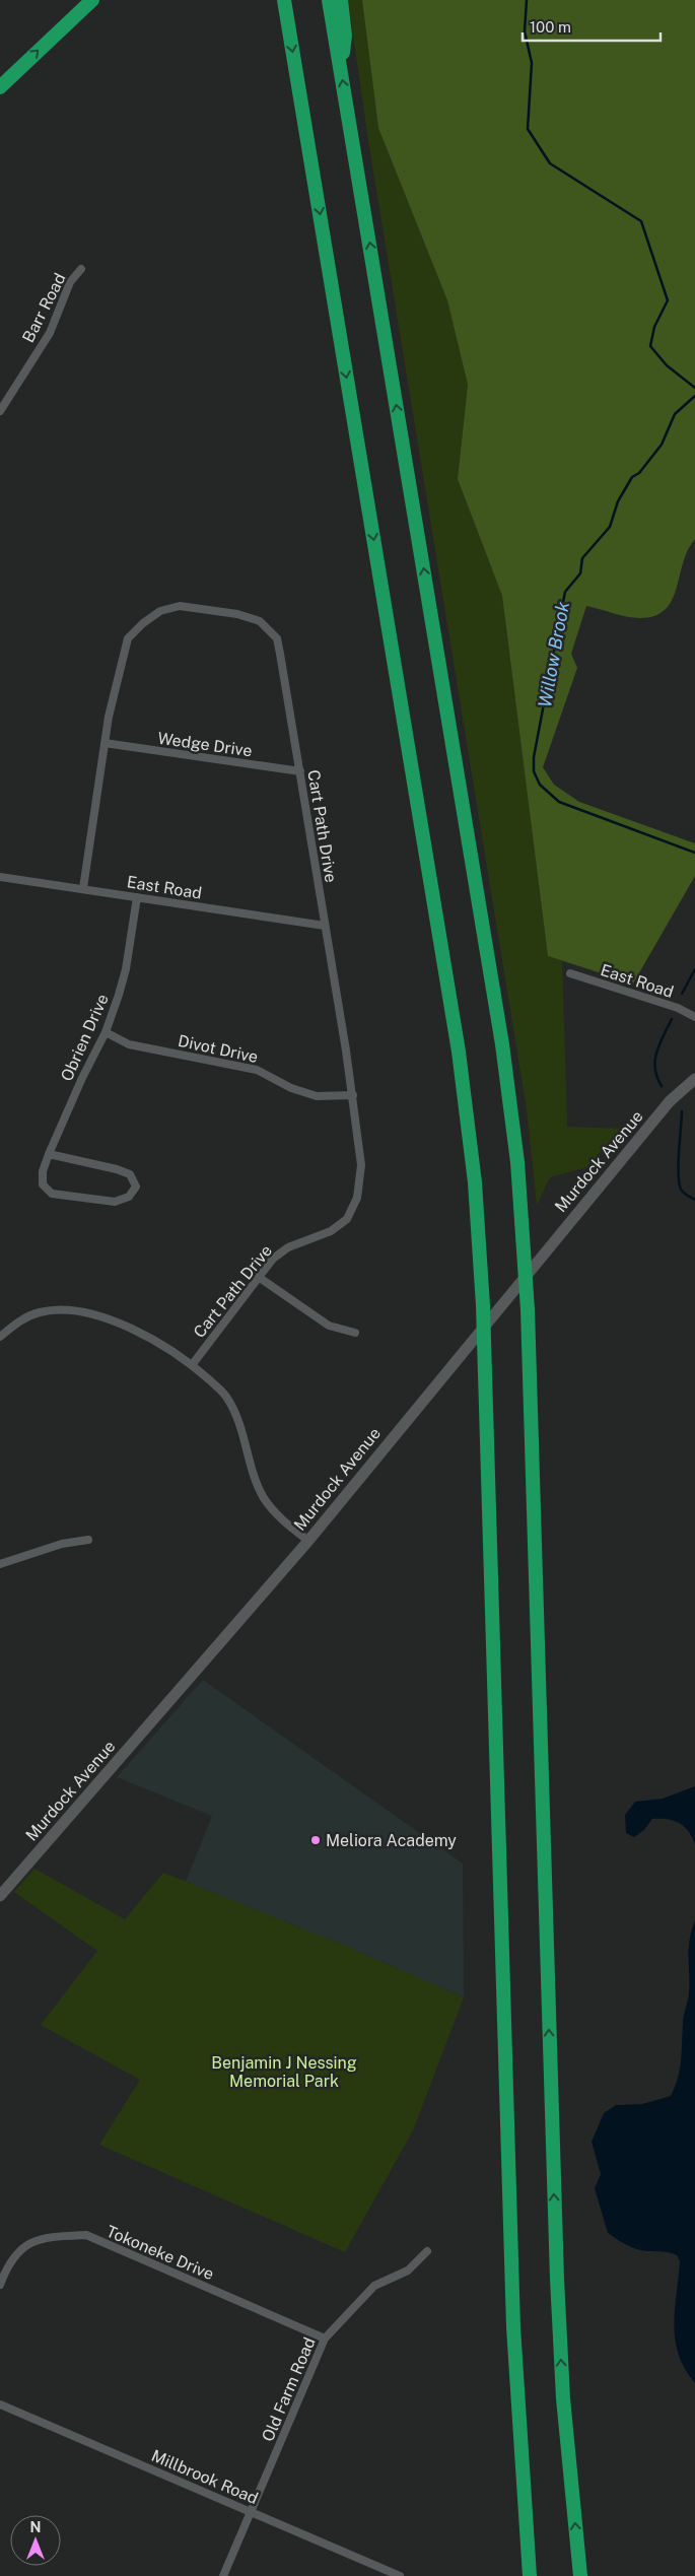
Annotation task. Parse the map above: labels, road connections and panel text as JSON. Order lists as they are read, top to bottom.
{
  "streets": {
    "main road": ["Murdock Avenue"],
    "street": [
      "Barr Road",
      "Wedge Drive",
      "Cart Path Drive",
      "East Road",
      "Obrien Drive",
      "Divot Drive",
      "Tokoneke Drive",
      "Old Farm Road",
      "Millbrook Road"
    ]
  },
  "crossings": [
    ["Wedge Drive", "Cart Path Drive"],
    ["Cart Path Drive", "East Road"],
    ["Cart Path Drive", "Divot Drive"],
    ["East Road", "Obrien Drive"],
    ["Obrien Drive", "Divot Drive"],
    ["Tokoneke Drive", "Old Farm Road"],
    ["Old Farm Road", "Millbrook Road"]
  ],
  "water": ["Willow Brook"],
  "parks": ["Benjamin J Nessing Memorial Park"],
  "places": ["Meliora Academy"],
  "scale_bar": "100 m",
  "north": "top"
}
